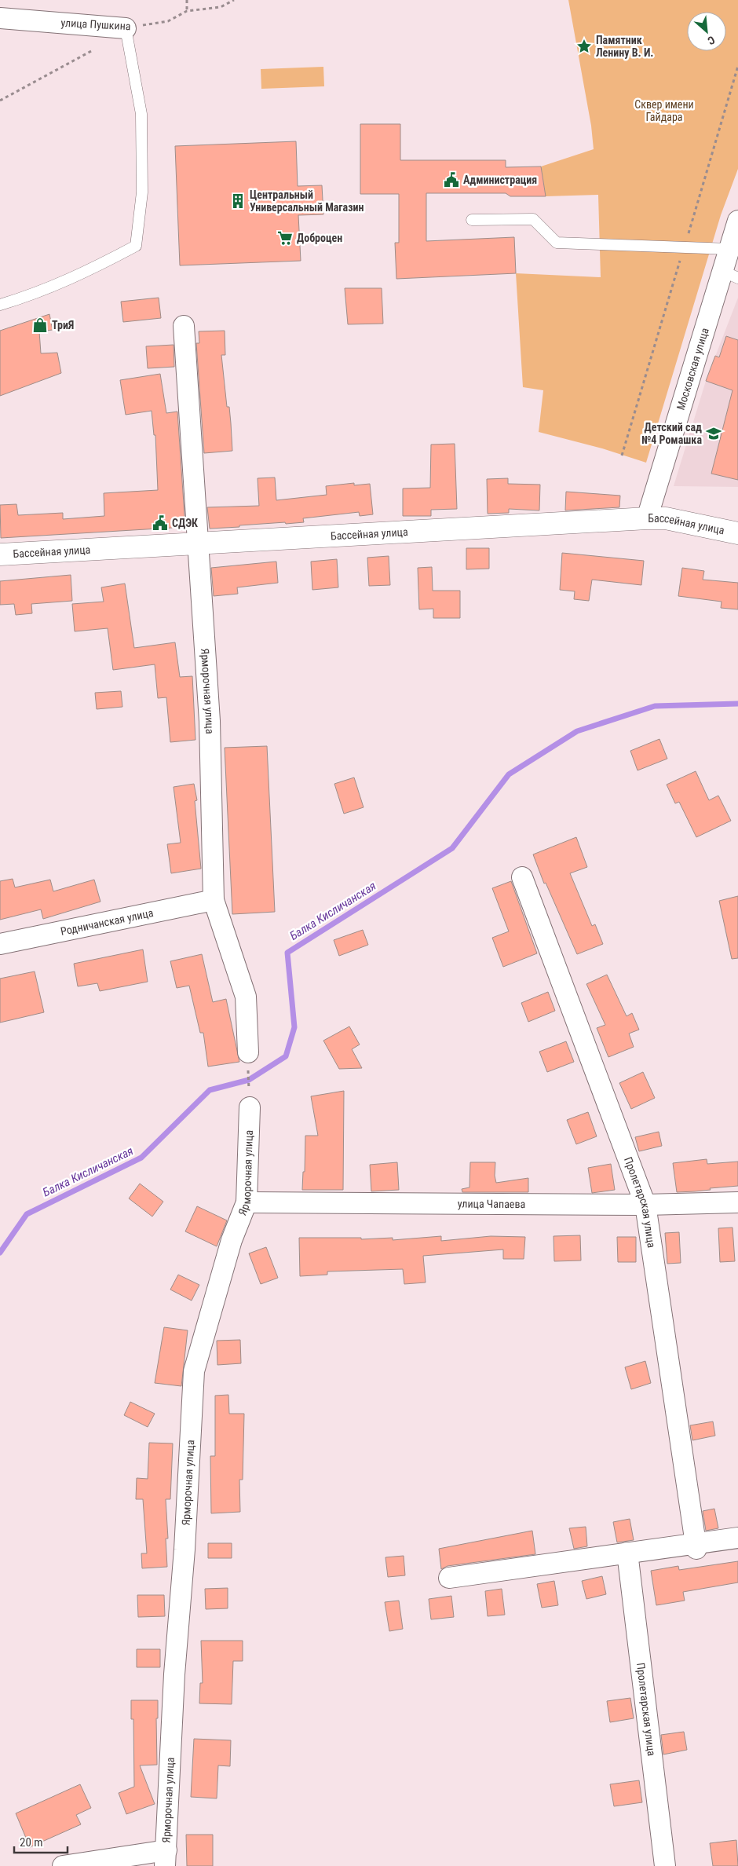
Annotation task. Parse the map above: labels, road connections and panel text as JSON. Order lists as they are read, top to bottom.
{
  "streets": {
    "street": [
      "улица Пушкина",
      "Московская улица",
      "Бассейная улица",
      "Ярморочная улица",
      "Родничанская улица",
      "Пролетарская улица",
      "улица Чапаева"
    ]
  },
  "crossings": [
    ["Московская улица", "Бассейная улица"],
    ["Бассейная улица", "Ярморочная улица"],
    ["Ярморочная улица", "Родничанская улица"],
    ["Ярморочная улица", "улица Чапаева"],
    ["Пролетарская улица", "улица Чапаева"]
  ],
  "water": ["Балка Кисличанская"],
  "parks": ["Сквер имени Гайдара"],
  "places": {
    "place": ["Памятник Ленину В. И."],
    "public building": ["Администрация", "СДЭК"],
    "building": ["Центральный Универсальный Магазин"],
    "supermarket": ["Доброцен"],
    "shop": ["ТриЯ"],
    "school or university": ["Детский сад №4 Ромашка"]
  },
  "scale_bar": "20 m",
  "north": "bottom right"
}
